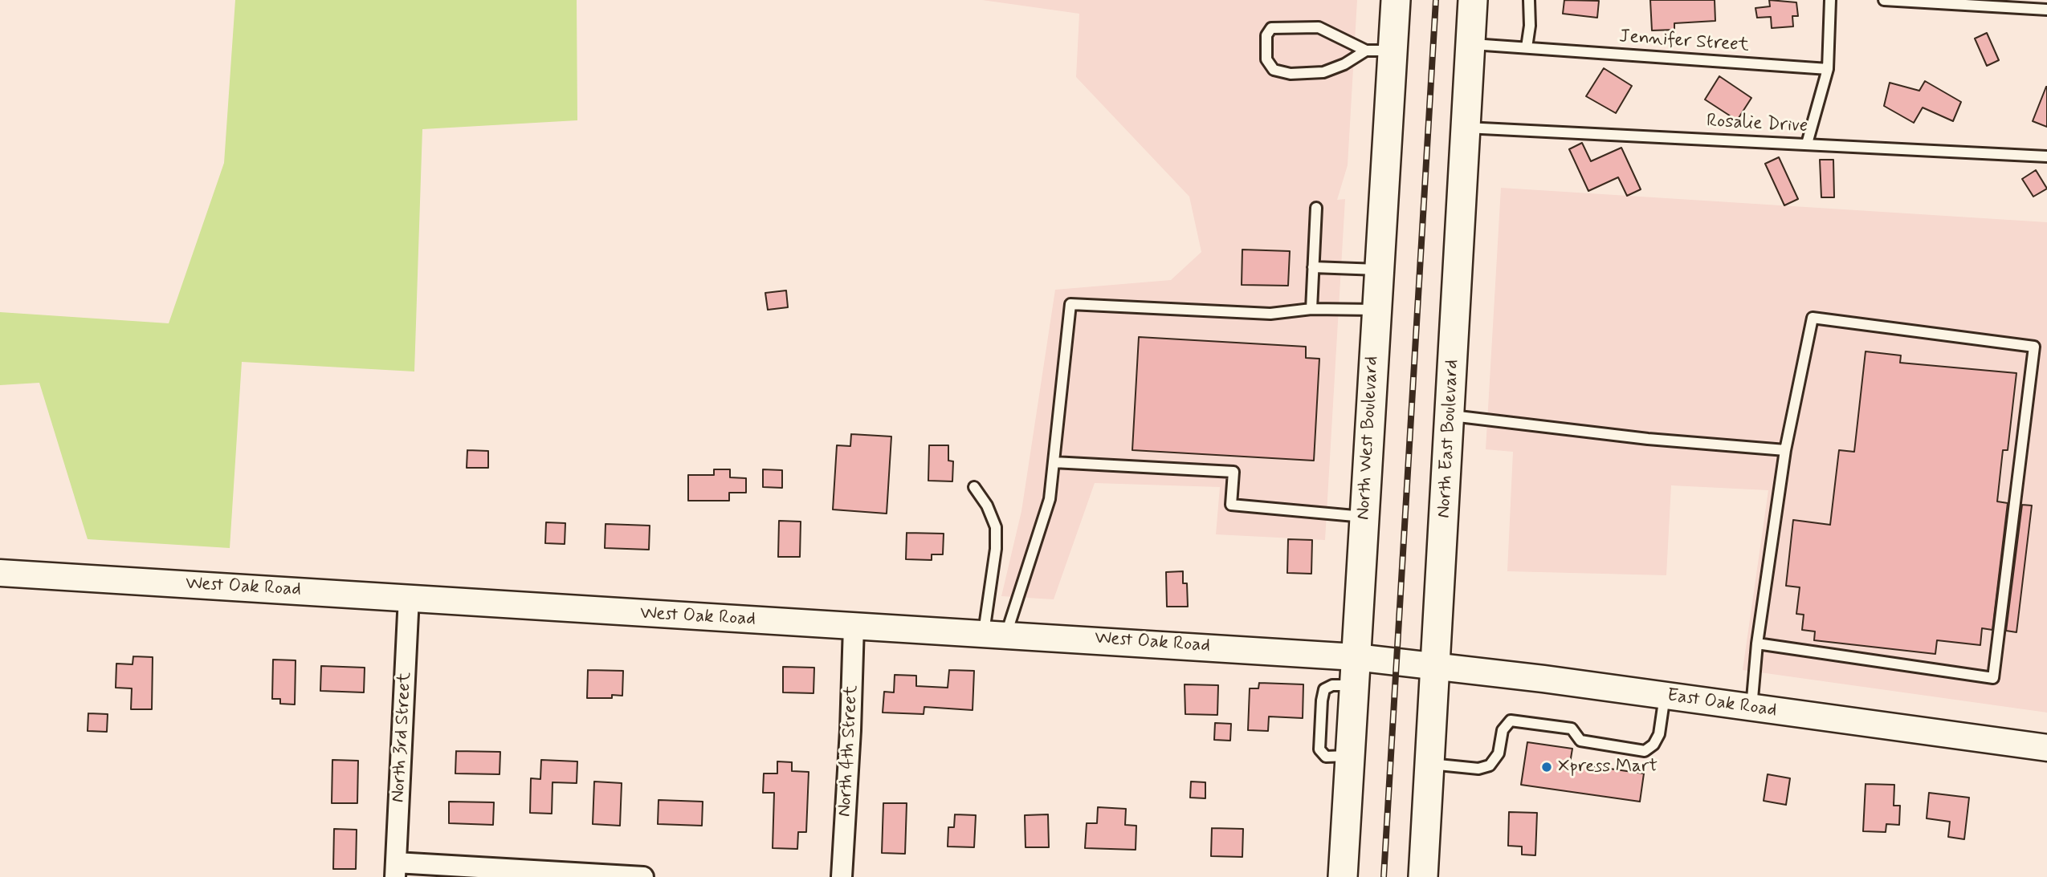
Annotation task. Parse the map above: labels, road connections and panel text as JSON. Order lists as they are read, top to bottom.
{
  "streets": {
    "main road": ["North West Boulevard", "North East Boulevard"],
    "street": [
      "West Oak Road",
      "East Oak Road",
      "North 3rd Street",
      "North 4th Street"
    ],
    "lane": ["Jennifer Street", "Rosalie Drive"]
  },
  "crossings": [
    ["Jennifer Street", "North East Boulevard"],
    ["Rosalie Drive", "North East Boulevard"],
    ["North West Boulevard", "West Oak Road"],
    ["North East Boulevard", "East Oak Road"],
    ["West Oak Road", "East Oak Road"],
    ["West Oak Road", "North 3rd Street"],
    ["West Oak Road", "North 4th Street"]
  ],
  "places": ["Xpress Mart"]
}
